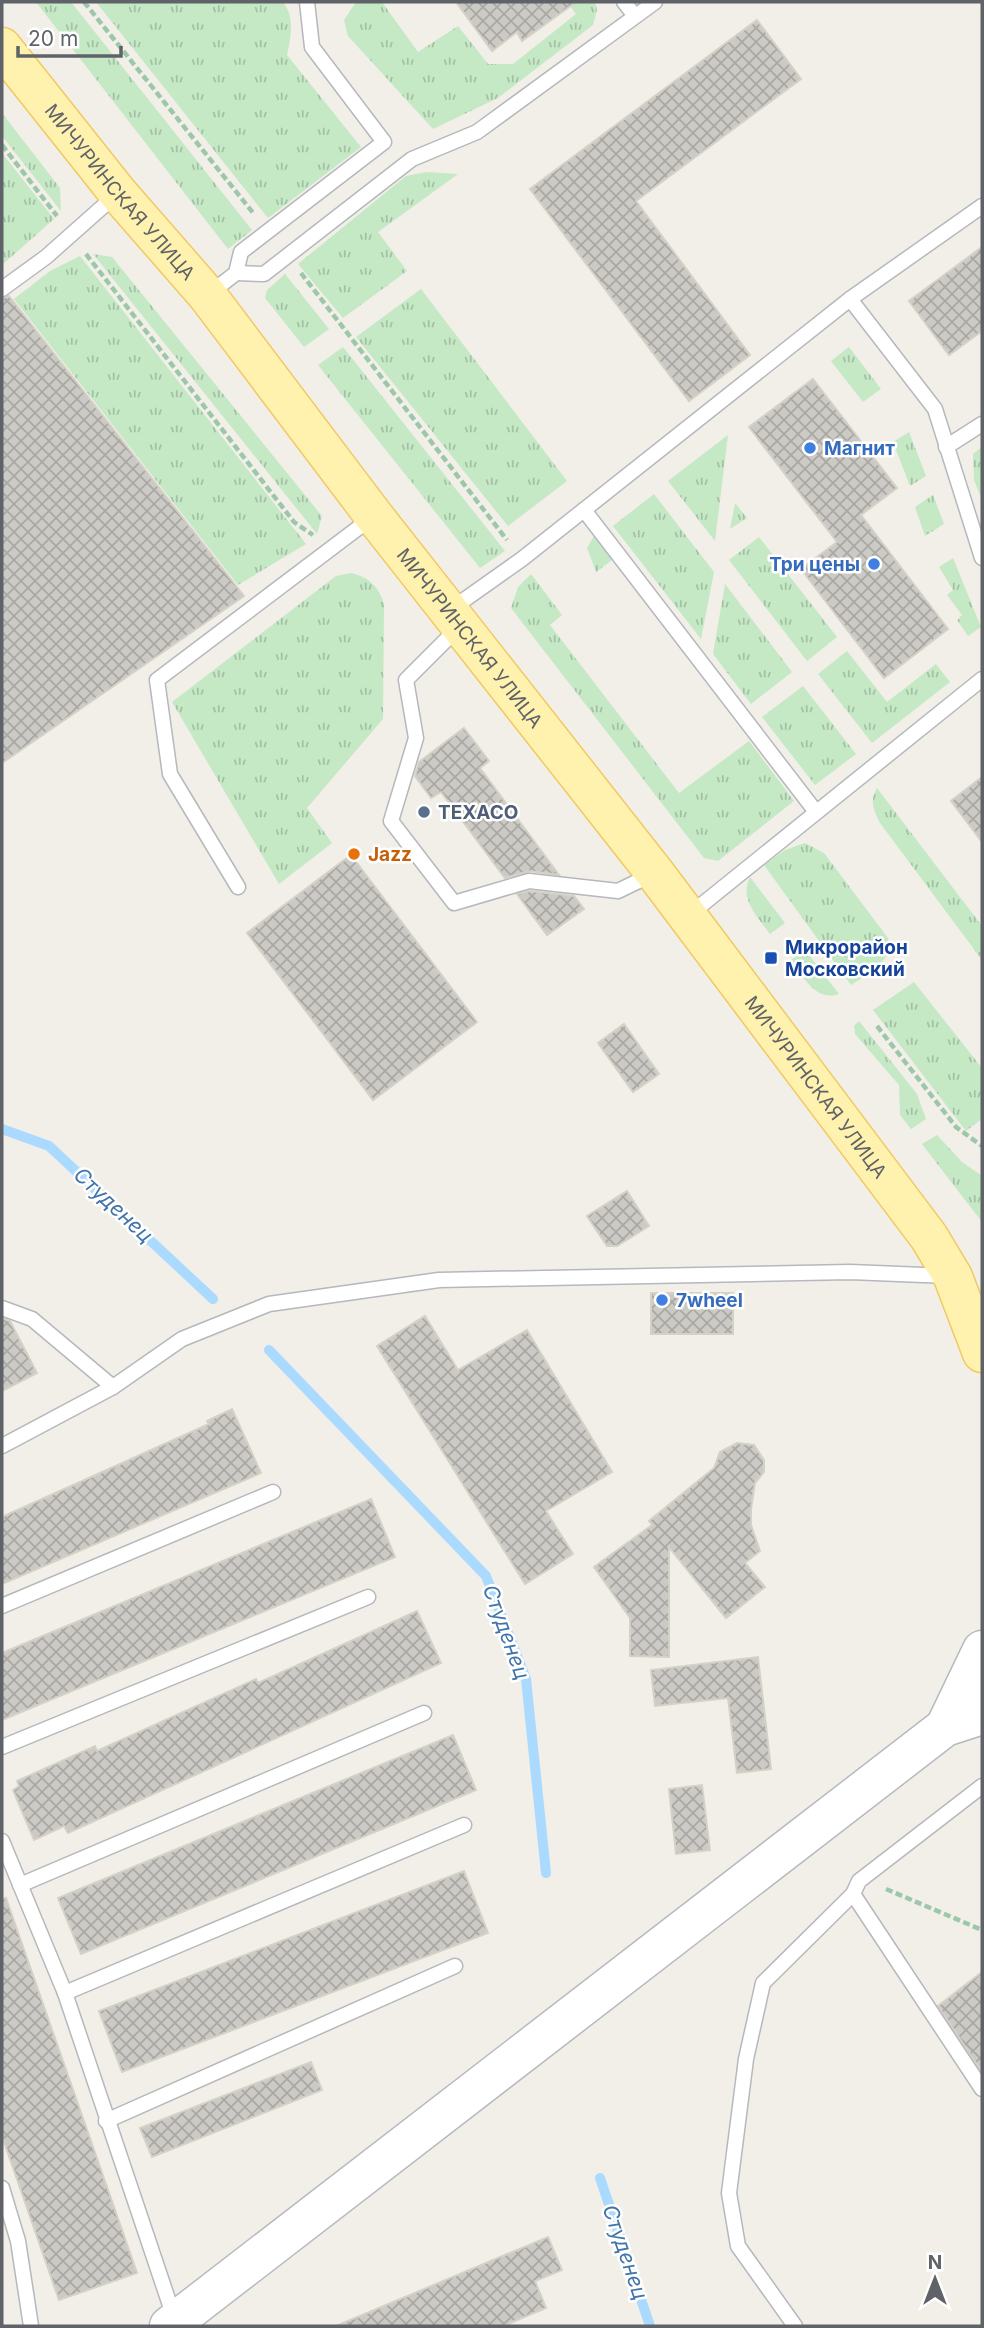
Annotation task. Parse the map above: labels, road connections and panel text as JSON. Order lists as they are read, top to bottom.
{
  "streets": {
    "main road": ["МИЧУРИНСКАЯ УЛИЦА"]
  },
  "water": ["Студенец"],
  "places": {
    "other": [
      "Магнит",
      "Три цены",
      "ТЕХАСО",
      "Jazz",
      "7wheel"
    ],
    "transit": ["Микрорайон Московский"]
  },
  "scale_bar": "20 m",
  "north": "top"
}
